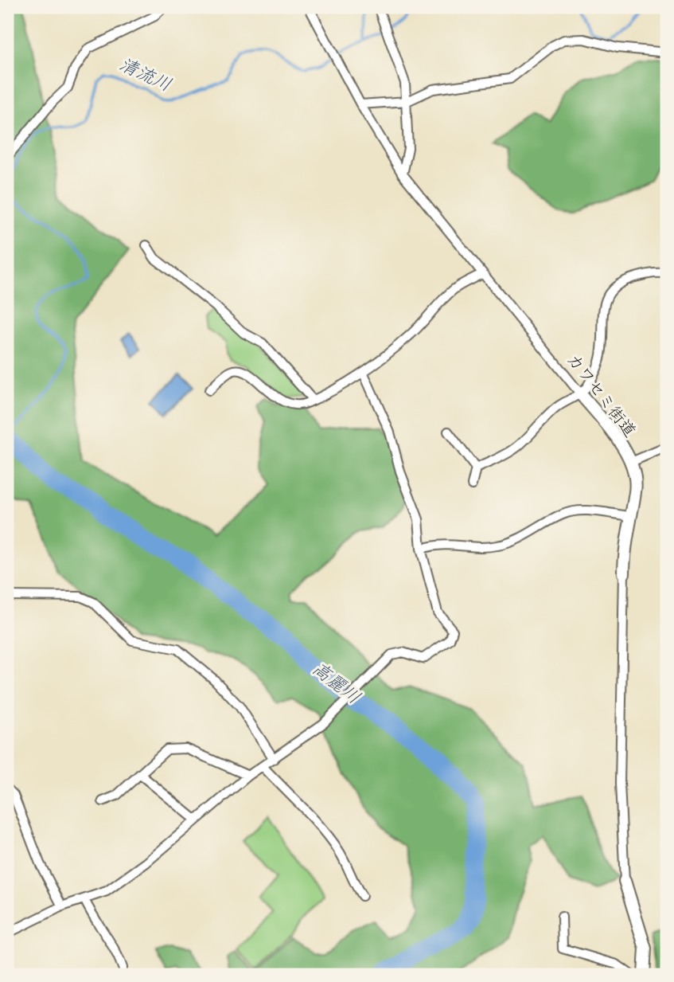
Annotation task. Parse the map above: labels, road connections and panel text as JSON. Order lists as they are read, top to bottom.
{
  "streets": {
    "street": ["カワセミ街道"]
  },
  "water": ["清流川", "高麗川"]
}
